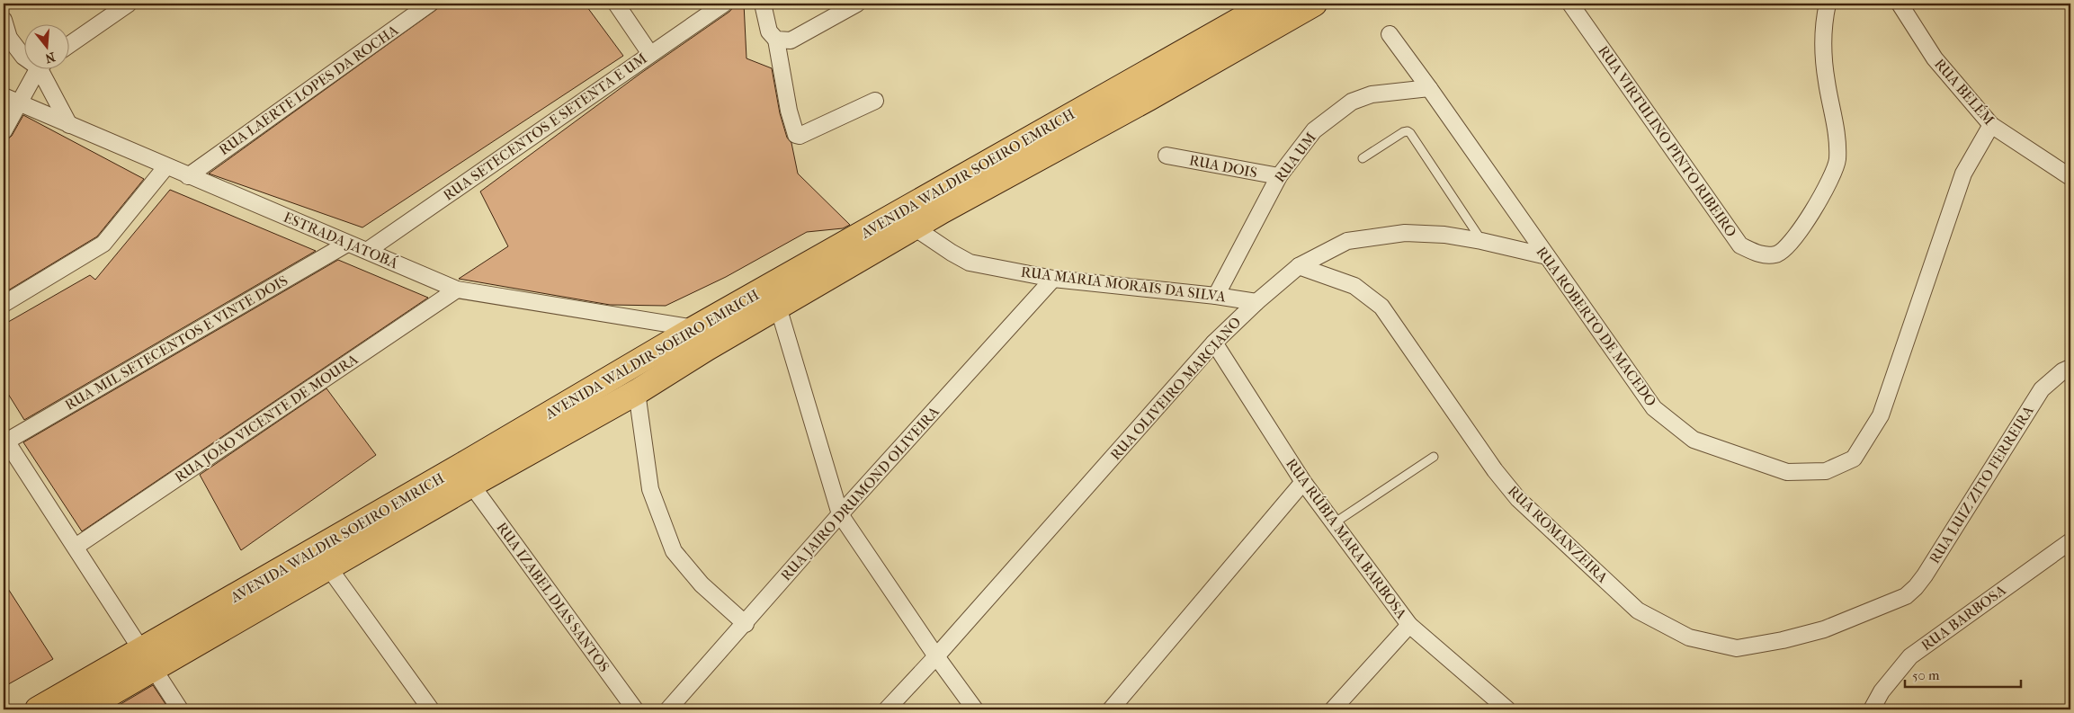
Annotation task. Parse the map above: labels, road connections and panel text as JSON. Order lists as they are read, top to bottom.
{
  "streets": {
    "main road": ["AVENIDA WALDIR SOEIRO EMRICH"],
    "street": [
      "RUA LAERTE LOPES DA ROCHA",
      "RUA BELÉM",
      "RUA SETECENTOS E SETENTA E UM",
      "RUA VIRTULINO PINTO RIBEIRO",
      "RUA UM",
      "RUA DOIS",
      "ESTRADA JATOBÁ",
      "RUA MARIA MORAIS DA SILVA",
      "RUA ROBERTO DE MACEDO",
      "RUA MIL SETECENTOS E VINTE DOIS",
      "RUA OLIVEIRO MARCIANO",
      "RUA JOÃO VICENTE DE MOURA",
      "RUA LUIZ ZITO FERREIRA",
      "RUA JAIRO DRUMOND OLIVEIRA",
      "RUA ROMANZEIRA",
      "RUA RÚBIA MARA BARBOSA",
      "RUA IZABEL DIAS SANTOS",
      "RUA BARBOSA"
    ]
  },
  "crossings": [
    ["RUA LAERTE LOPES DA ROCHA", "ESTRADA JATOBÁ"],
    ["RUA BELÉM", "RUA ROBERTO DE MACEDO"],
    ["RUA SETECENTOS E SETENTA E UM", "ESTRADA JATOBÁ"],
    ["RUA UM", "RUA DOIS"],
    ["RUA UM", "RUA MARIA MORAIS DA SILVA"],
    ["RUA UM", "RUA ROBERTO DE MACEDO"],
    ["AVENIDA WALDIR SOEIRO EMRICH", "ESTRADA JATOBÁ"],
    ["AVENIDA WALDIR SOEIRO EMRICH", "RUA MARIA MORAIS DA SILVA"],
    ["AVENIDA WALDIR SOEIRO EMRICH", "RUA IZABEL DIAS SANTOS"],
    ["ESTRADA JATOBÁ", "RUA MIL SETECENTOS E VINTE DOIS"],
    ["ESTRADA JATOBÁ", "RUA JOÃO VICENTE DE MOURA"],
    ["RUA MARIA MORAIS DA SILVA", "RUA OLIVEIRO MARCIANO"],
    ["RUA MARIA MORAIS DA SILVA", "RUA JAIRO DRUMOND OLIVEIRA"],
    ["RUA ROBERTO DE MACEDO", "RUA OLIVEIRO MARCIANO"],
    ["RUA OLIVEIRO MARCIANO", "RUA ROMANZEIRA"],
    ["RUA OLIVEIRO MARCIANO", "RUA RÚBIA MARA BARBOSA"],
    ["RUA LUIZ ZITO FERREIRA", "RUA ROMANZEIRA"]
  ],
  "scale_bar": "50 m",
  "north": "bottom"
}
